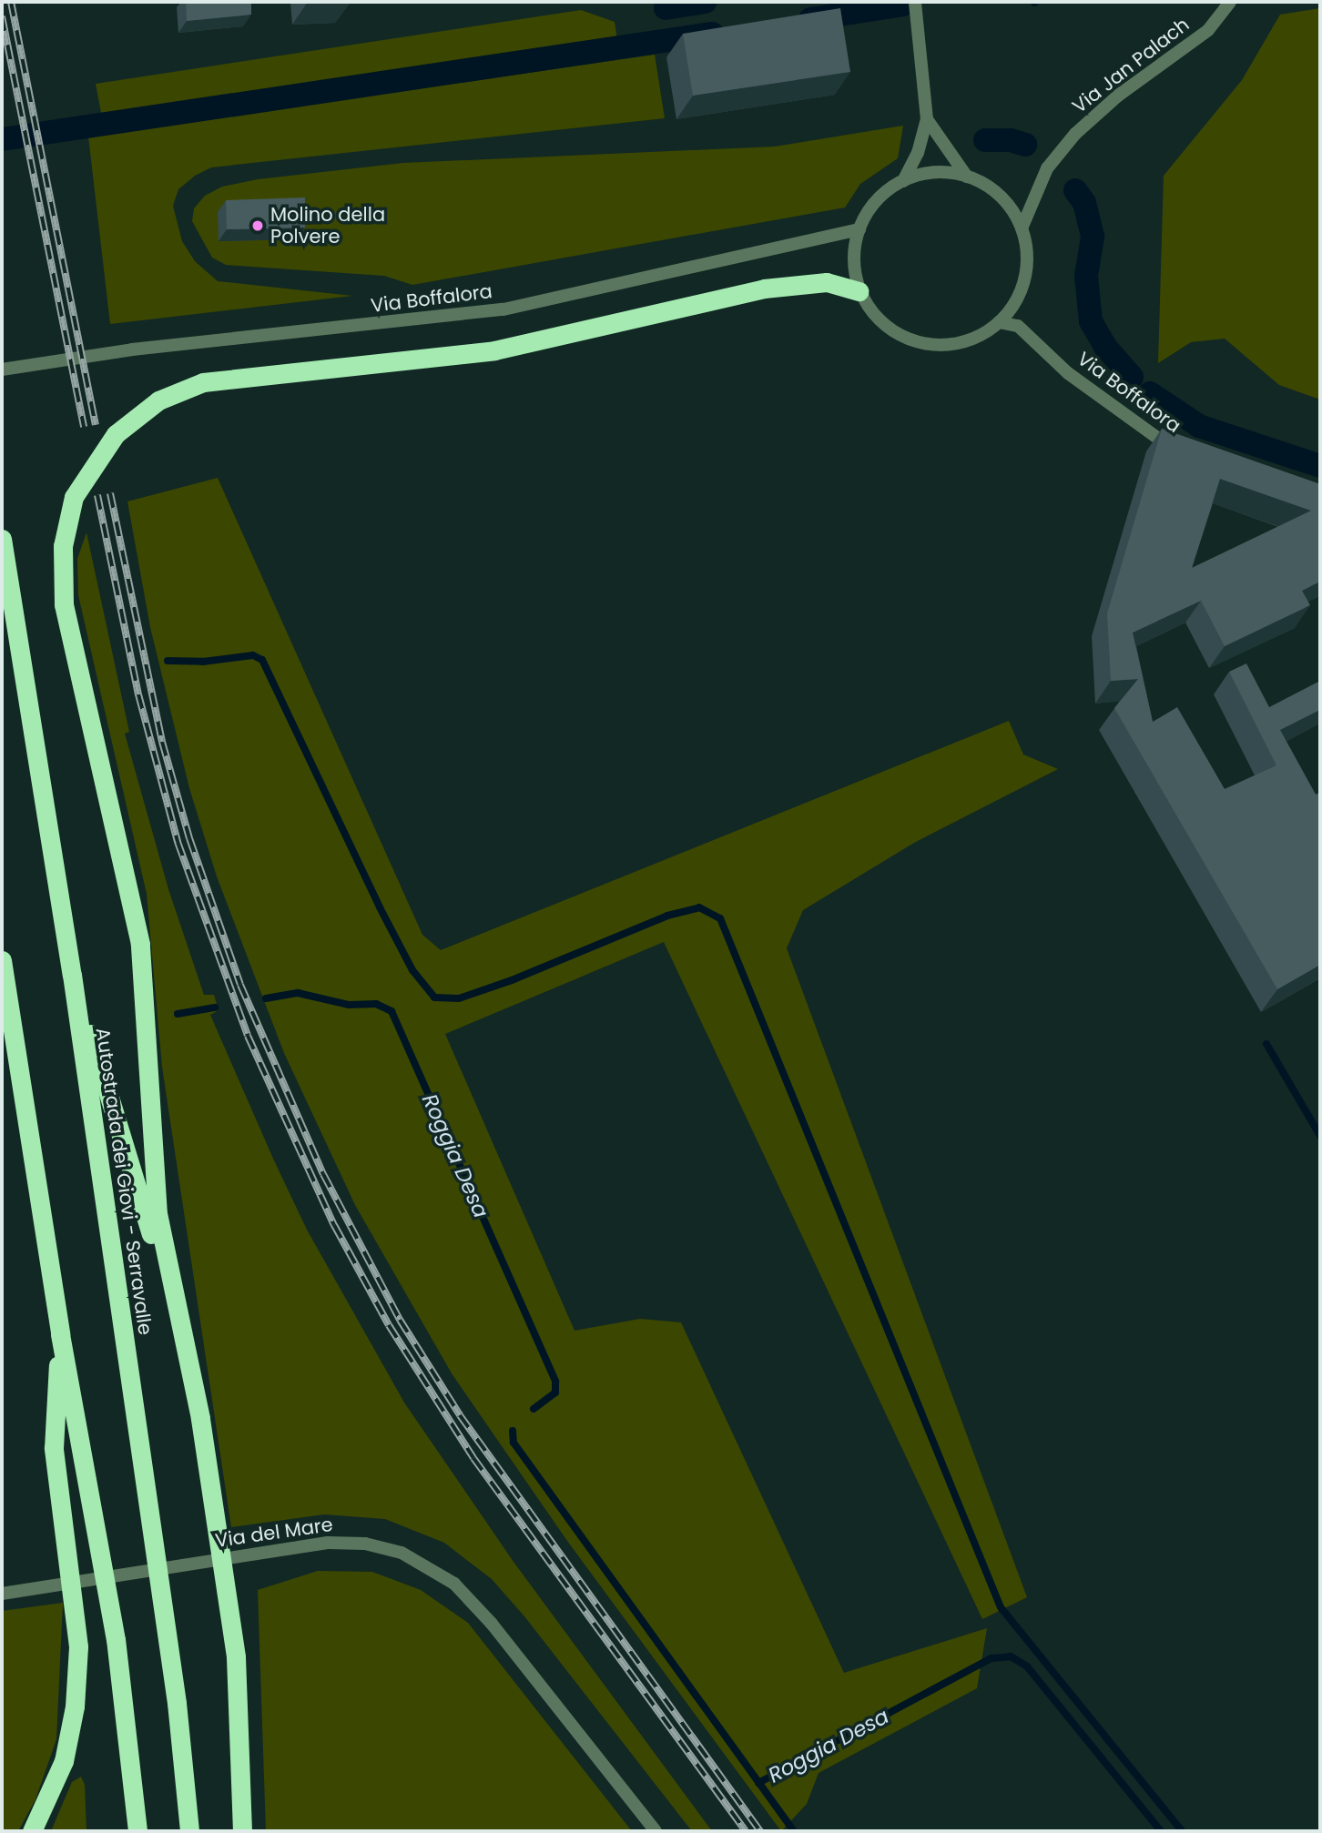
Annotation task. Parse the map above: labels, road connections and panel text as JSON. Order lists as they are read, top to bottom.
{
  "streets": {
    "highway": ["Autostrada dei Giovi - Serravalle"],
    "street": ["Via Jan Palach", "Via Boffalora", "Via del Mare"]
  },
  "crossings": [
    ["Via Jan Palach", "Via Boffalora"]
  ],
  "water": ["Roggia Desa"],
  "places": ["Molino della Polvere"]
}
